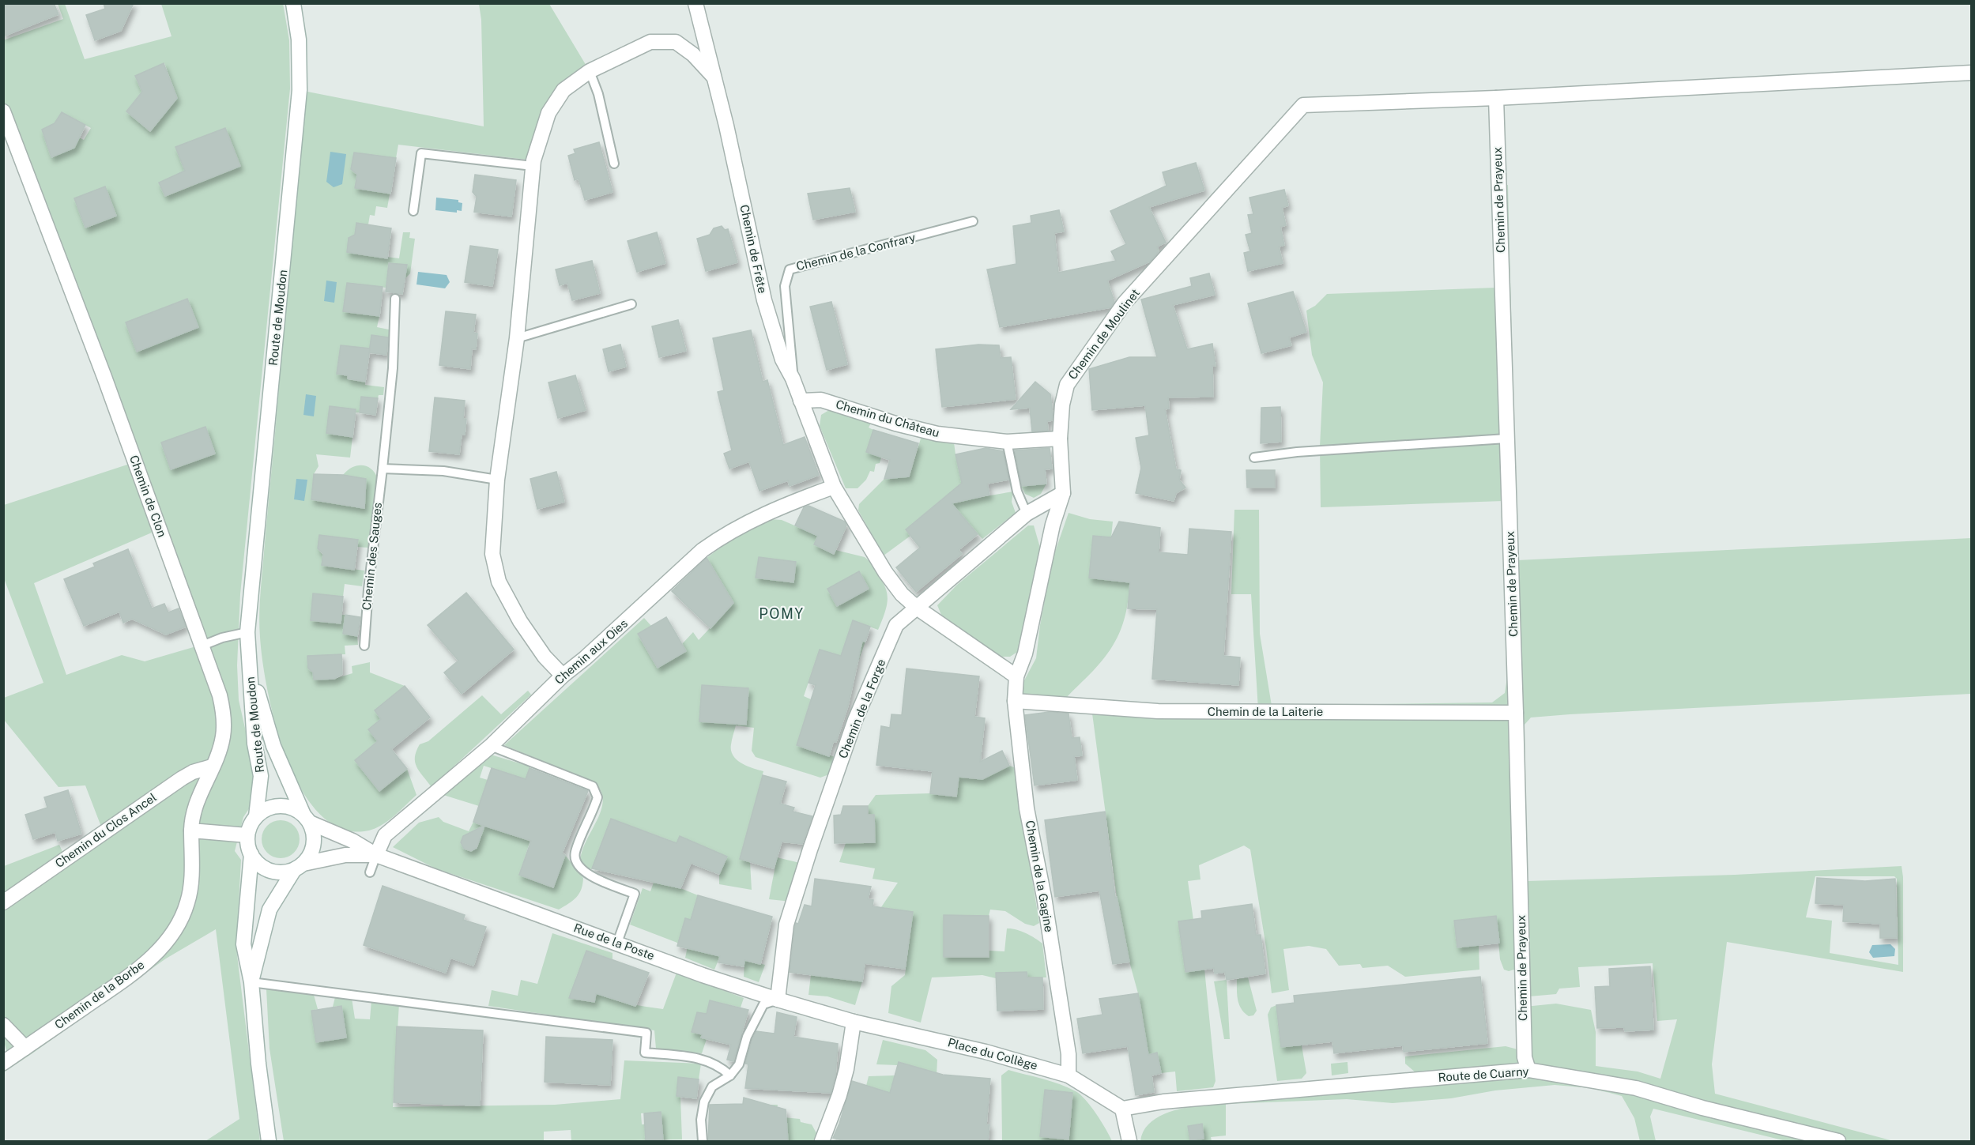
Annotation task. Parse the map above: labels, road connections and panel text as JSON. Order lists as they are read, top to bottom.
{
  "streets": {
    "street": [
      "Chemin de Prayeux",
      "Chemin de Frête",
      "Route de Moudon",
      "Chemin de Moulinet",
      "Chemin du Château",
      "Chemin de Clon",
      "Chemin aux Oies",
      "Chemin de la Forge",
      "Chemin de la Laiterie",
      "Chemin du Clos Ancel",
      "Chemin de la Gagine",
      "Rue de la Poste",
      "Chemin de la Borbe",
      "Place du Collège",
      "Route de Cuarny"
    ],
    "lane": ["Chemin de la Confrary", "Chemin des Sauges"]
  },
  "crossings": [
    ["Chemin de Prayeux", "Chemin de Moulinet"],
    ["Chemin de Prayeux", "Chemin de la Laiterie"],
    ["Chemin de Prayeux", "Route de Cuarny"],
    ["Chemin de Frête", "Chemin de la Confrary"],
    ["Chemin de Frête", "Chemin de Moulinet"],
    ["Chemin de Frête", "Chemin du Château"],
    ["Chemin de Frête", "Chemin aux Oies"],
    ["Chemin de Frête", "Chemin de la Forge"],
    ["Chemin de Frête", "Chemin de la Gagine"],
    ["Route de Moudon", "Rue de la Poste"],
    ["Chemin de Moulinet", "Chemin du Château"],
    ["Chemin de Moulinet", "Chemin de la Forge"],
    ["Chemin de Moulinet", "Chemin de la Gagine"],
    ["Chemin de Clon", "Chemin du Clos Ancel"],
    ["Chemin de Clon", "Chemin de la Borbe"],
    ["Chemin aux Oies", "Rue de la Poste"],
    ["Chemin de la Forge", "Rue de la Poste"],
    ["Chemin de la Laiterie", "Chemin de la Gagine"],
    ["Chemin de la Gagine", "Place du Collège"],
    ["Rue de la Poste", "Place du Collège"],
    ["Place du Collège", "Route de Cuarny"]
  ],
  "districts": ["POMY"]
}
